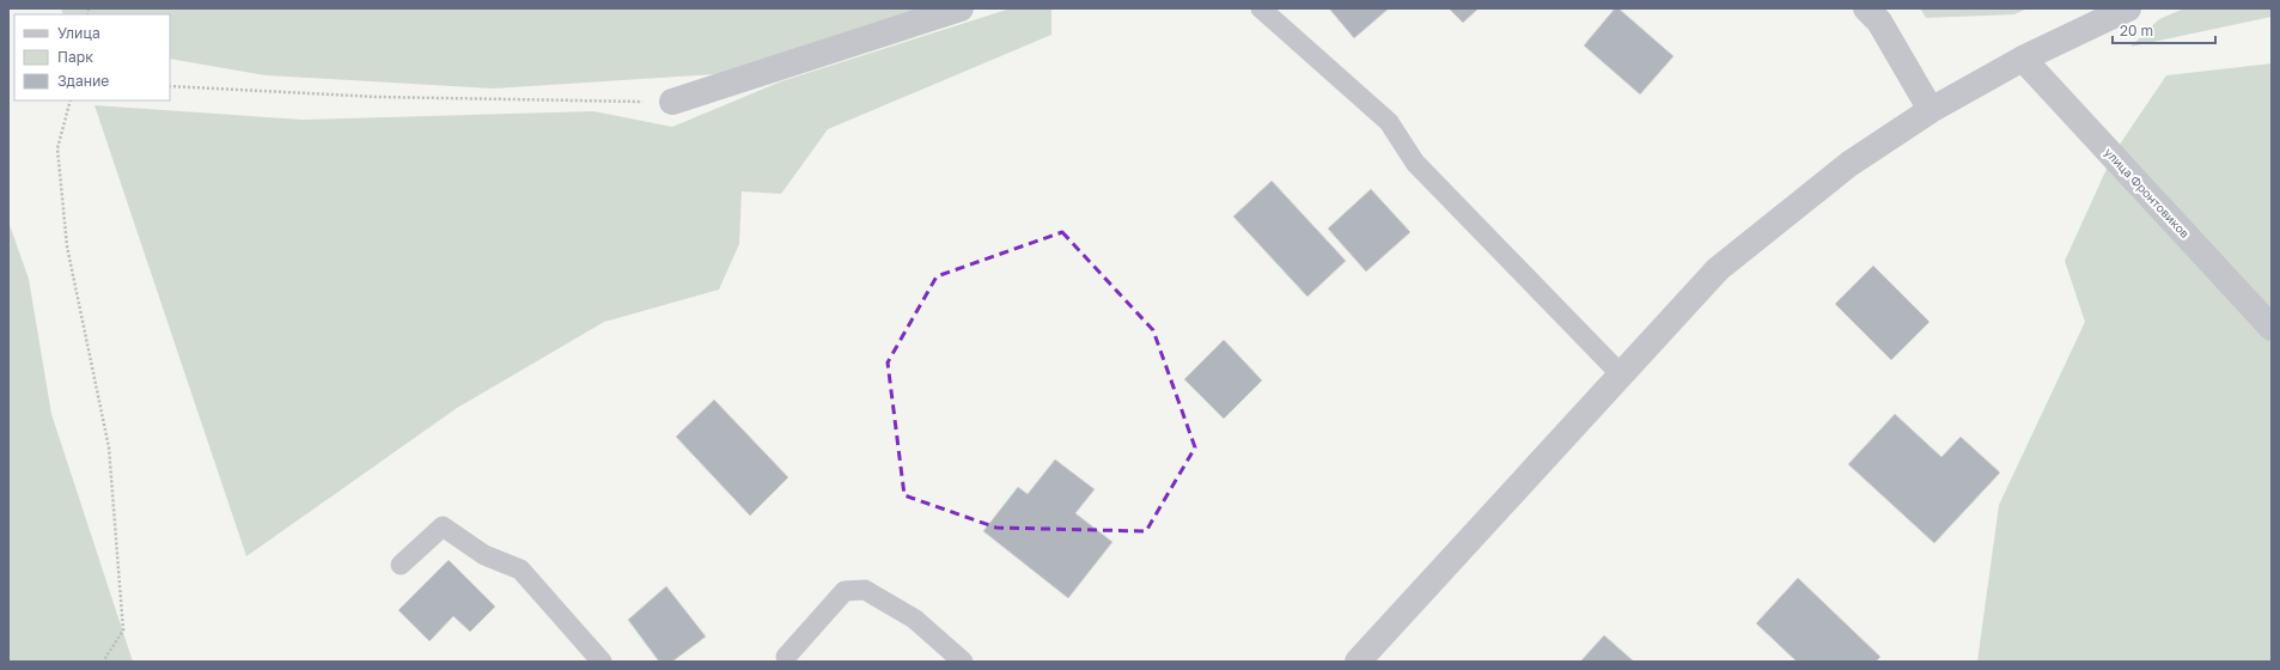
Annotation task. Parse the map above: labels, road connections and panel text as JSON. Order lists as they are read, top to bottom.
{
  "streets": {
    "street": ["улица Фронтовиков"]
  },
  "legend": ["Улица", "Парк", "Здание"],
  "scale_bar": "20 m"
}
